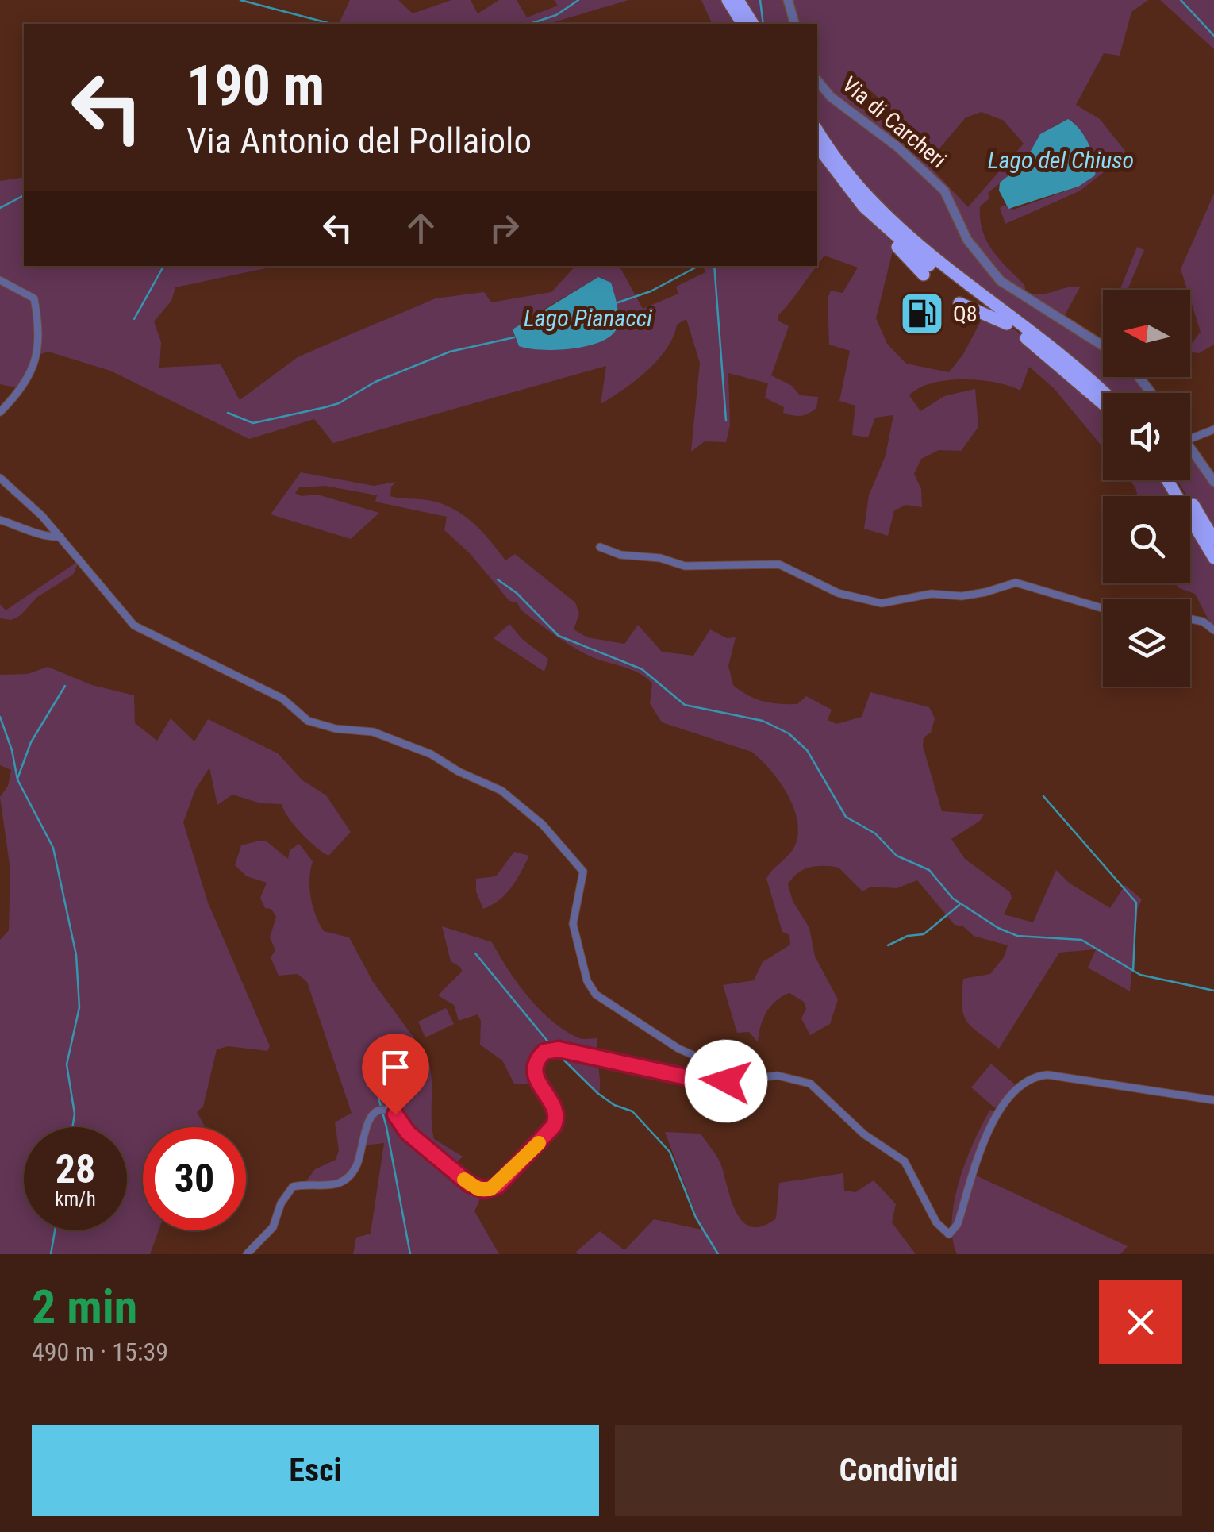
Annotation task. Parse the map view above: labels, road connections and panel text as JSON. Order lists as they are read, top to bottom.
{
  "streets": {
    "street": ["Via di Carcheri"]
  },
  "water": ["Lago del Chiuso", "Lago Pianacci"],
  "places": {
    "fuel station": ["Q8"]
  },
  "north": "left",
  "page": {
    "turn": ["190 m", "Via Antonio del Pollaiolo"],
    "speed": "28 km/h",
    "limit": "30",
    "heading": ["2 min", "490 m · 15:39"],
    "buttons": ["Esci", "Condividi"]
  }
}
